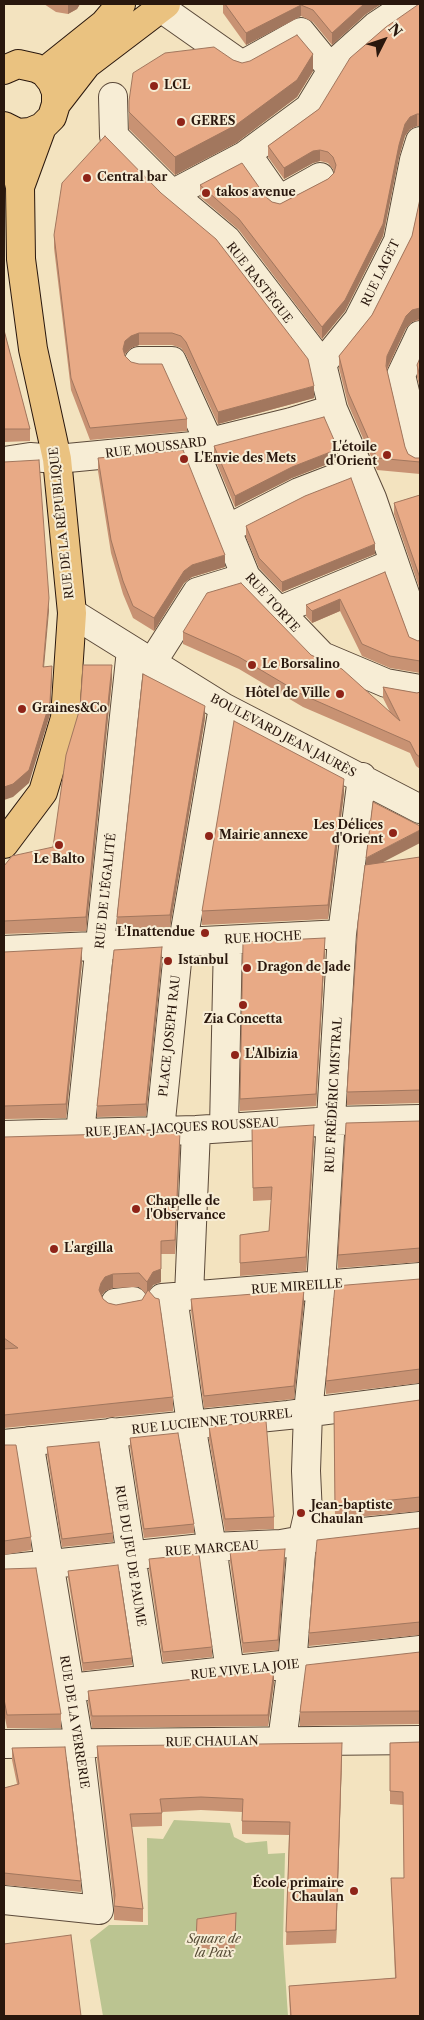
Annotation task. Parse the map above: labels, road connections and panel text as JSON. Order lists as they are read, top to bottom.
{
  "streets": {
    "main road": ["RUE DE LA RÉPUBLIQUE"],
    "street": [
      "RUE LAGET",
      "RUE RASTÈGUE",
      "RUE MOUSSARD",
      "RUE TORTE",
      "BOULEVARD JEAN JAURÈS",
      "RUE DE L'ÉGALITÉ",
      "RUE HOCHE",
      "PLACE JOSEPH RAU",
      "RUE FRÉDÉRIC MISTRAL",
      "RUE JEAN-JACQUES ROUSSEAU",
      "RUE MIREILLE",
      "RUE LUCIENNE TOURREL",
      "RUE MARCEAU",
      "RUE DU JEU DE PAUME",
      "RUE VIVE LA JOIE",
      "RUE DE LA VERRERIE",
      "RUE CHAULAN"
    ]
  },
  "crossings": [
    ["RUE LAGET", "RUE RASTÈGUE"],
    ["RUE RASTÈGUE", "RUE MOUSSARD"],
    ["RUE MOUSSARD", "RUE DE LA RÉPUBLIQUE"],
    ["RUE MOUSSARD", "RUE TORTE"],
    ["RUE DE LA RÉPUBLIQUE", "BOULEVARD JEAN JAURÈS"],
    ["BOULEVARD JEAN JAURÈS", "RUE DE L'ÉGALITÉ"],
    ["BOULEVARD JEAN JAURÈS", "PLACE JOSEPH RAU"],
    ["BOULEVARD JEAN JAURÈS", "RUE FRÉDÉRIC MISTRAL"],
    ["RUE DE L'ÉGALITÉ", "RUE HOCHE"],
    ["RUE DE L'ÉGALITÉ", "RUE JEAN-JACQUES ROUSSEAU"],
    ["RUE HOCHE", "PLACE JOSEPH RAU"],
    ["RUE HOCHE", "RUE FRÉDÉRIC MISTRAL"],
    ["PLACE JOSEPH RAU", "RUE JEAN-JACQUES ROUSSEAU"],
    ["RUE FRÉDÉRIC MISTRAL", "RUE JEAN-JACQUES ROUSSEAU"],
    ["RUE FRÉDÉRIC MISTRAL", "RUE MIREILLE"],
    ["RUE FRÉDÉRIC MISTRAL", "RUE LUCIENNE TOURREL"],
    ["RUE FRÉDÉRIC MISTRAL", "RUE MARCEAU"],
    ["RUE LUCIENNE TOURREL", "RUE DU JEU DE PAUME"],
    ["RUE LUCIENNE TOURREL", "RUE DE LA VERRERIE"],
    ["RUE MARCEAU", "RUE DU JEU DE PAUME"],
    ["RUE MARCEAU", "RUE DE LA VERRERIE"],
    ["RUE DU JEU DE PAUME", "RUE VIVE LA JOIE"],
    ["RUE VIVE LA JOIE", "RUE DE LA VERRERIE"],
    ["RUE DE LA VERRERIE", "RUE CHAULAN"]
  ],
  "parks": ["Square de la Paix"],
  "places": [
    "LCL",
    "GERES",
    "Central bar",
    "takos avenue",
    "L'étoile d'Orient",
    "L'Envie des Mets",
    "Le Borsalino",
    "Hôtel de Ville",
    "Graines&Co",
    "Les Délices d'Orient",
    "Mairie annexe",
    "Le Balto",
    "L'Inattendue",
    "Istanbul",
    "Dragon de Jade",
    "Zia Concetta",
    "L'Albizia",
    "Chapelle de l'Observance",
    "L'argilla",
    "Jean-baptiste Chaulan",
    "École primaire Chaulan"
  ],
  "north": "top right"
}
